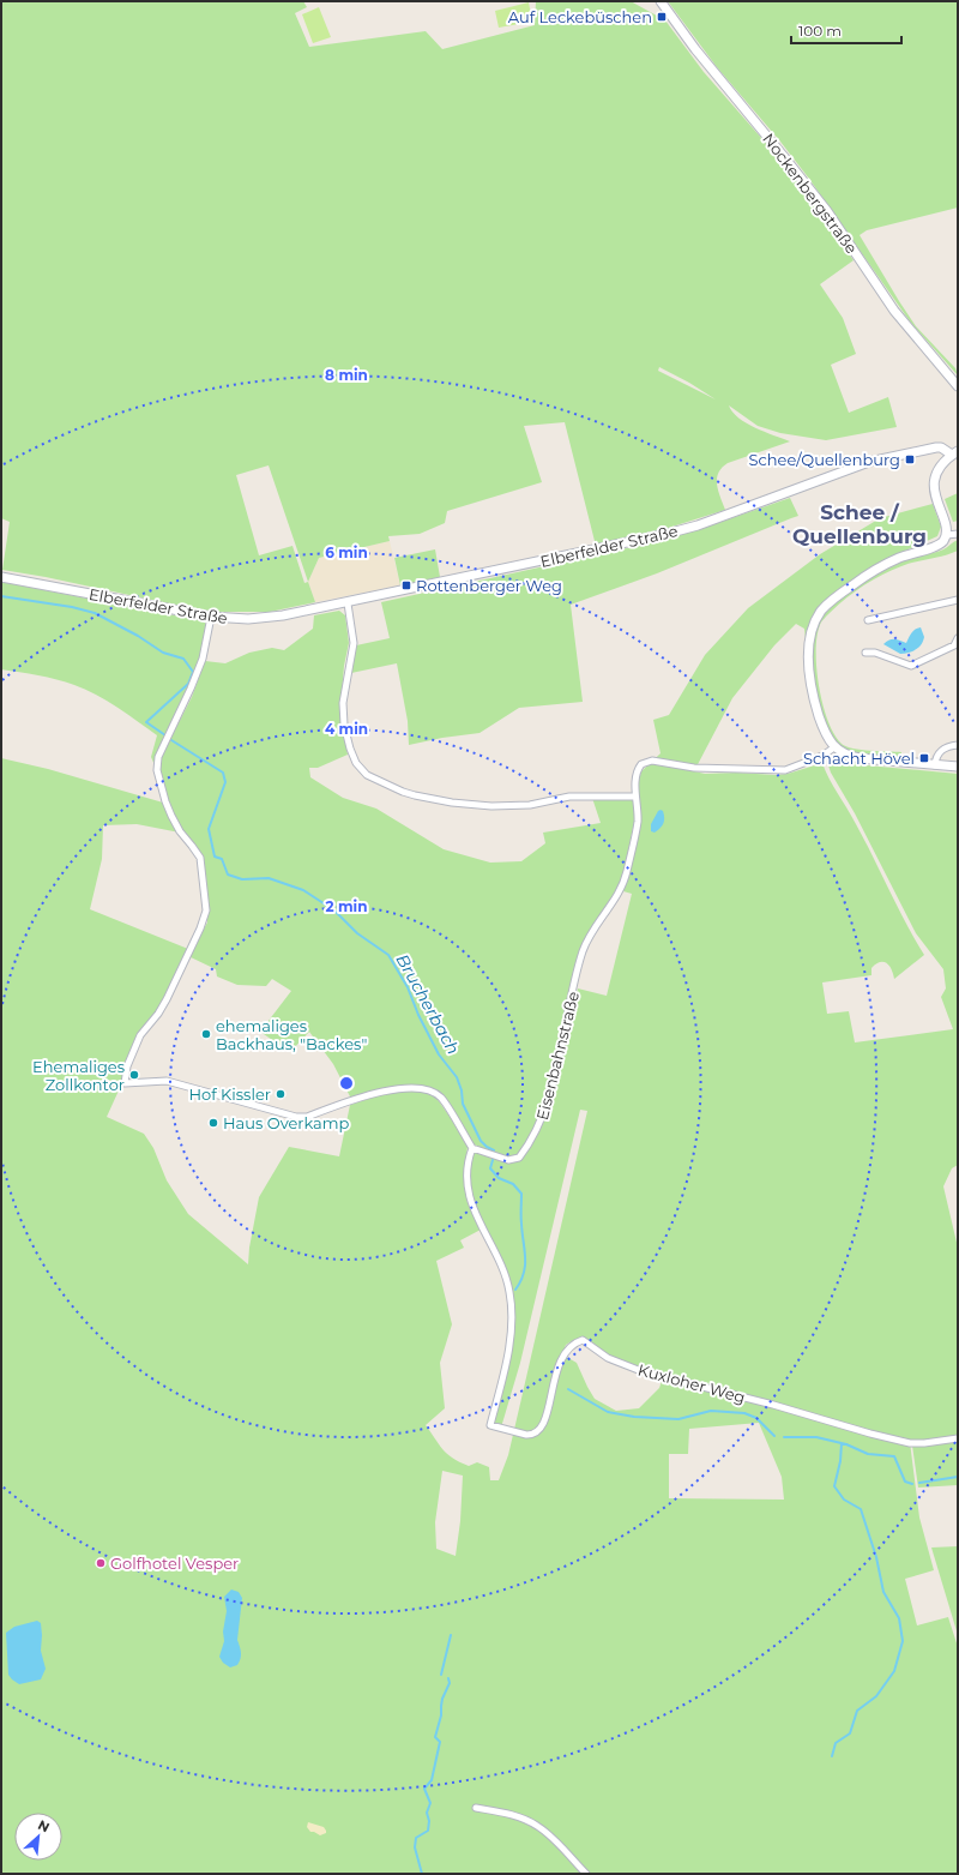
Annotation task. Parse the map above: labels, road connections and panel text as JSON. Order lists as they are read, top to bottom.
{
  "streets": {
    "main road": ["Nockenbergstraße", "Elberfelder Straße"],
    "street": ["Eisenbahnstraße", "Kuxloher Weg"]
  },
  "crossings": [
    ["Eisenbahnstraße", "Kuxloher Weg"]
  ],
  "districts": ["Schee / Quellenburg"],
  "water": ["Brucherbach"],
  "places": {
    "transit": [
      "Auf Leckebüschen",
      "Schee/Quellenburg",
      "Rottenberger Weg",
      "Schacht Hövel"
    ],
    "other": [
      "ehemaliges Backhaus, \"Backes\"",
      "Ehemaliges Zollkontor",
      "Hof Kissler",
      "Haus Overkamp",
      "Golfhotel Vesper"
    ]
  },
  "scale_bar": "100 m",
  "north": "top right",
  "rings": [
    "8 min",
    "6 min",
    "4 min",
    "2 min"
  ]
}
